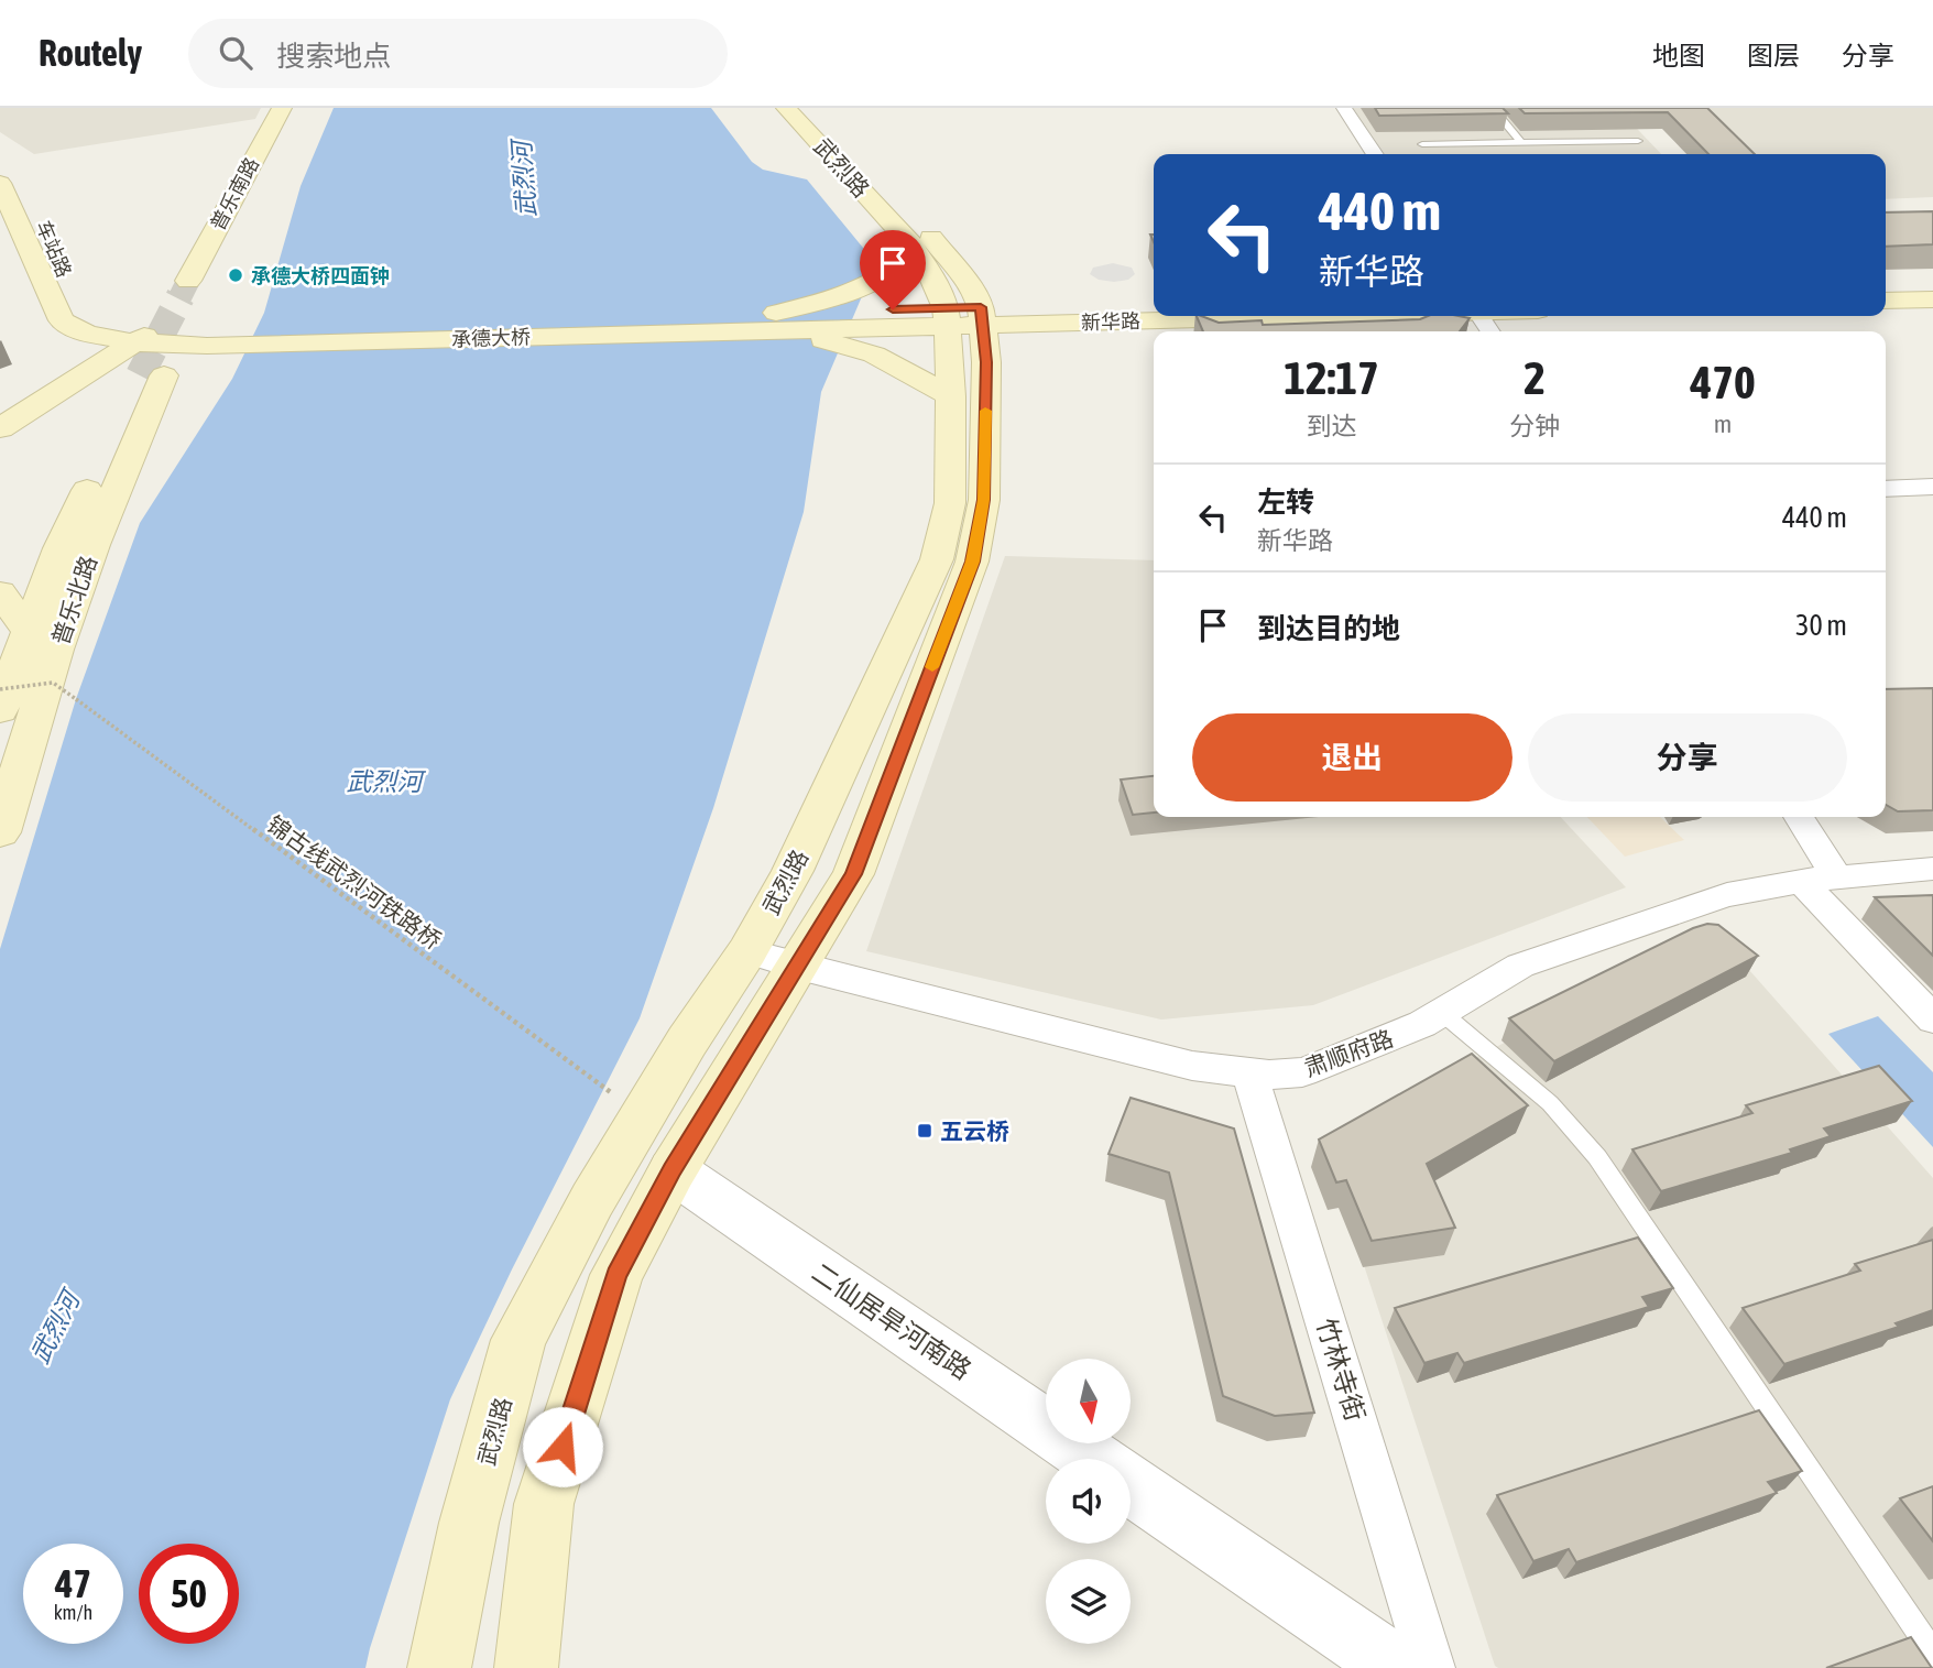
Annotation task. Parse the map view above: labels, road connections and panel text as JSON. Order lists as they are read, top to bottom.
{
  "streets": {
    "main road": [
      "武烈路",
      "普乐南路",
      "车站路",
      "新华路",
      "承德大桥",
      "普乐北路"
    ],
    "street": ["肃顺府路", "二仙居旱河南路", "竹林寺街"],
    "path": ["锦古线武烈河铁路桥"]
  },
  "crossings": [
    ["武烈路", "新华路"],
    ["武烈路", "肃顺府路"],
    ["武烈路", "二仙居旱河南路"],
    ["车站路", "承德大桥"],
    ["新华路", "承德大桥"],
    ["普乐北路", "锦古线武烈河铁路桥"],
    ["肃顺府路", "竹林寺街"]
  ],
  "water": ["武烈河"],
  "places": {
    "other": ["承德大桥四面钟"],
    "transit": ["五云桥"]
  },
  "north": "bottom",
  "page": {
    "header": "Routely",
    "search": "搜索地点",
    "nav": ["地图", "图层", "分享"],
    "turn": ["440 m", "新华路"],
    "eta": [
      "12:17",
      "到达",
      "2",
      "分钟",
      "470",
      "m"
    ],
    "list": [
      {
        "name": "左转",
        "note": "新华路",
        "value": "440 m"
      },
      {
        "name": "到达目的地",
        "value": "30 m"
      }
    ],
    "buttons": ["退出", "分享"],
    "speed": "47 km/h",
    "limit": "50"
  }
}
